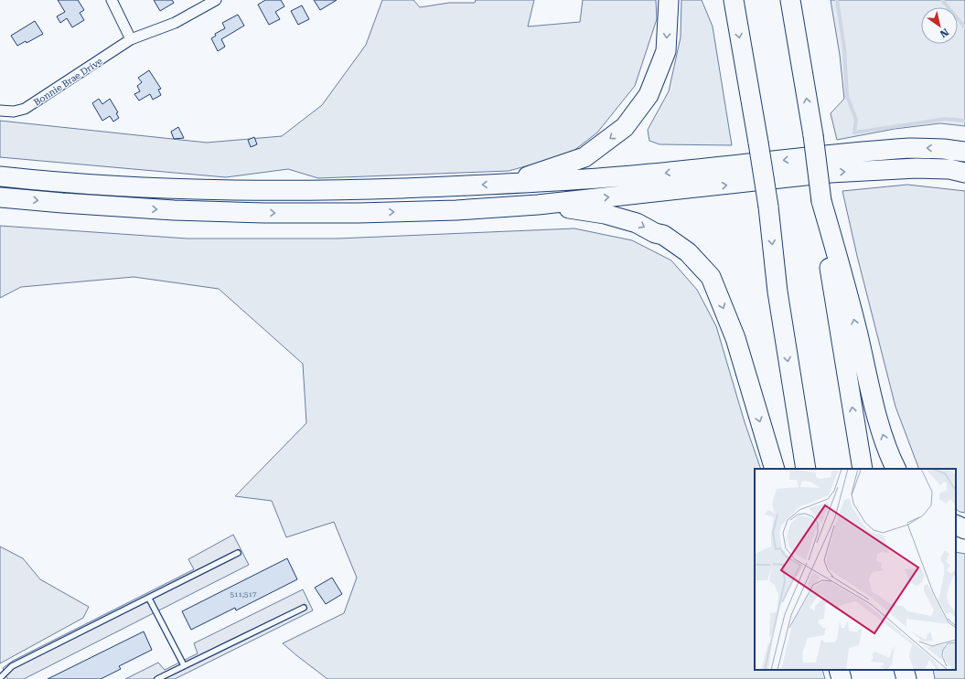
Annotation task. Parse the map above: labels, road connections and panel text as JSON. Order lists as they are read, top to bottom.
{
  "streets": {
    "street": ["Bonnie Brae Drive"]
  },
  "house_numbers": ["511;517"],
  "north": "bottom right"
}
